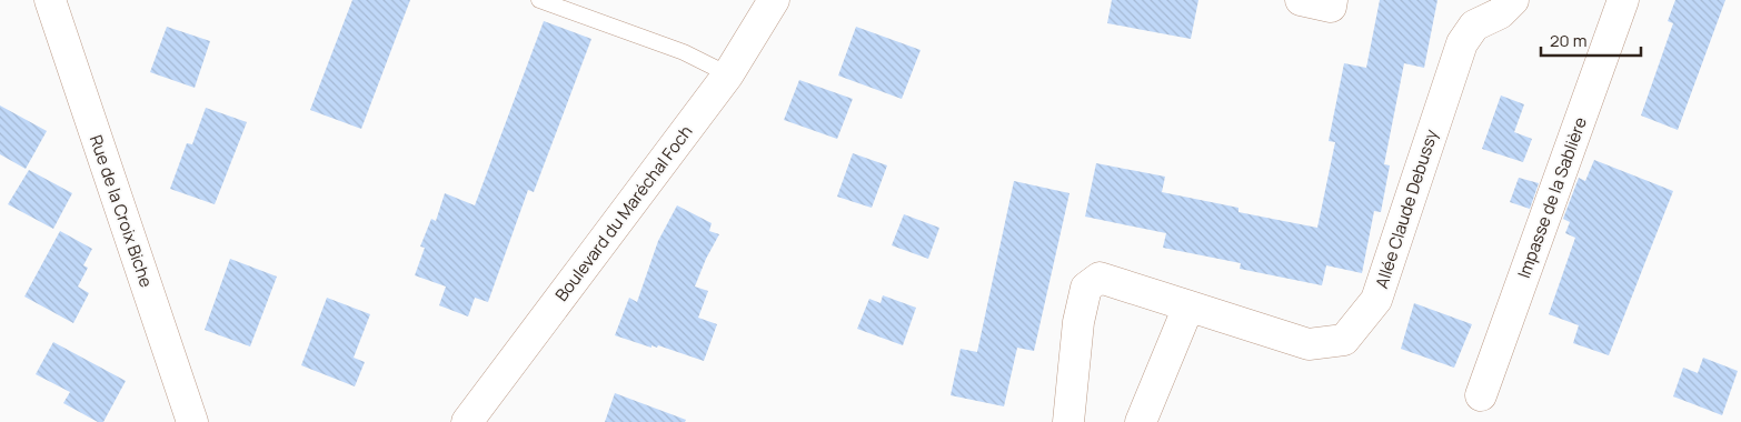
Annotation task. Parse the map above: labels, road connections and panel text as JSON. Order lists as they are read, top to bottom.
{
  "streets": {
    "street": [
      "Impasse de la Sablière",
      "Allée Claude Debussy",
      "Rue de la Croix Biche",
      "Boulevard du Maréchal Foch"
    ]
  },
  "scale_bar": "20 m"
}
